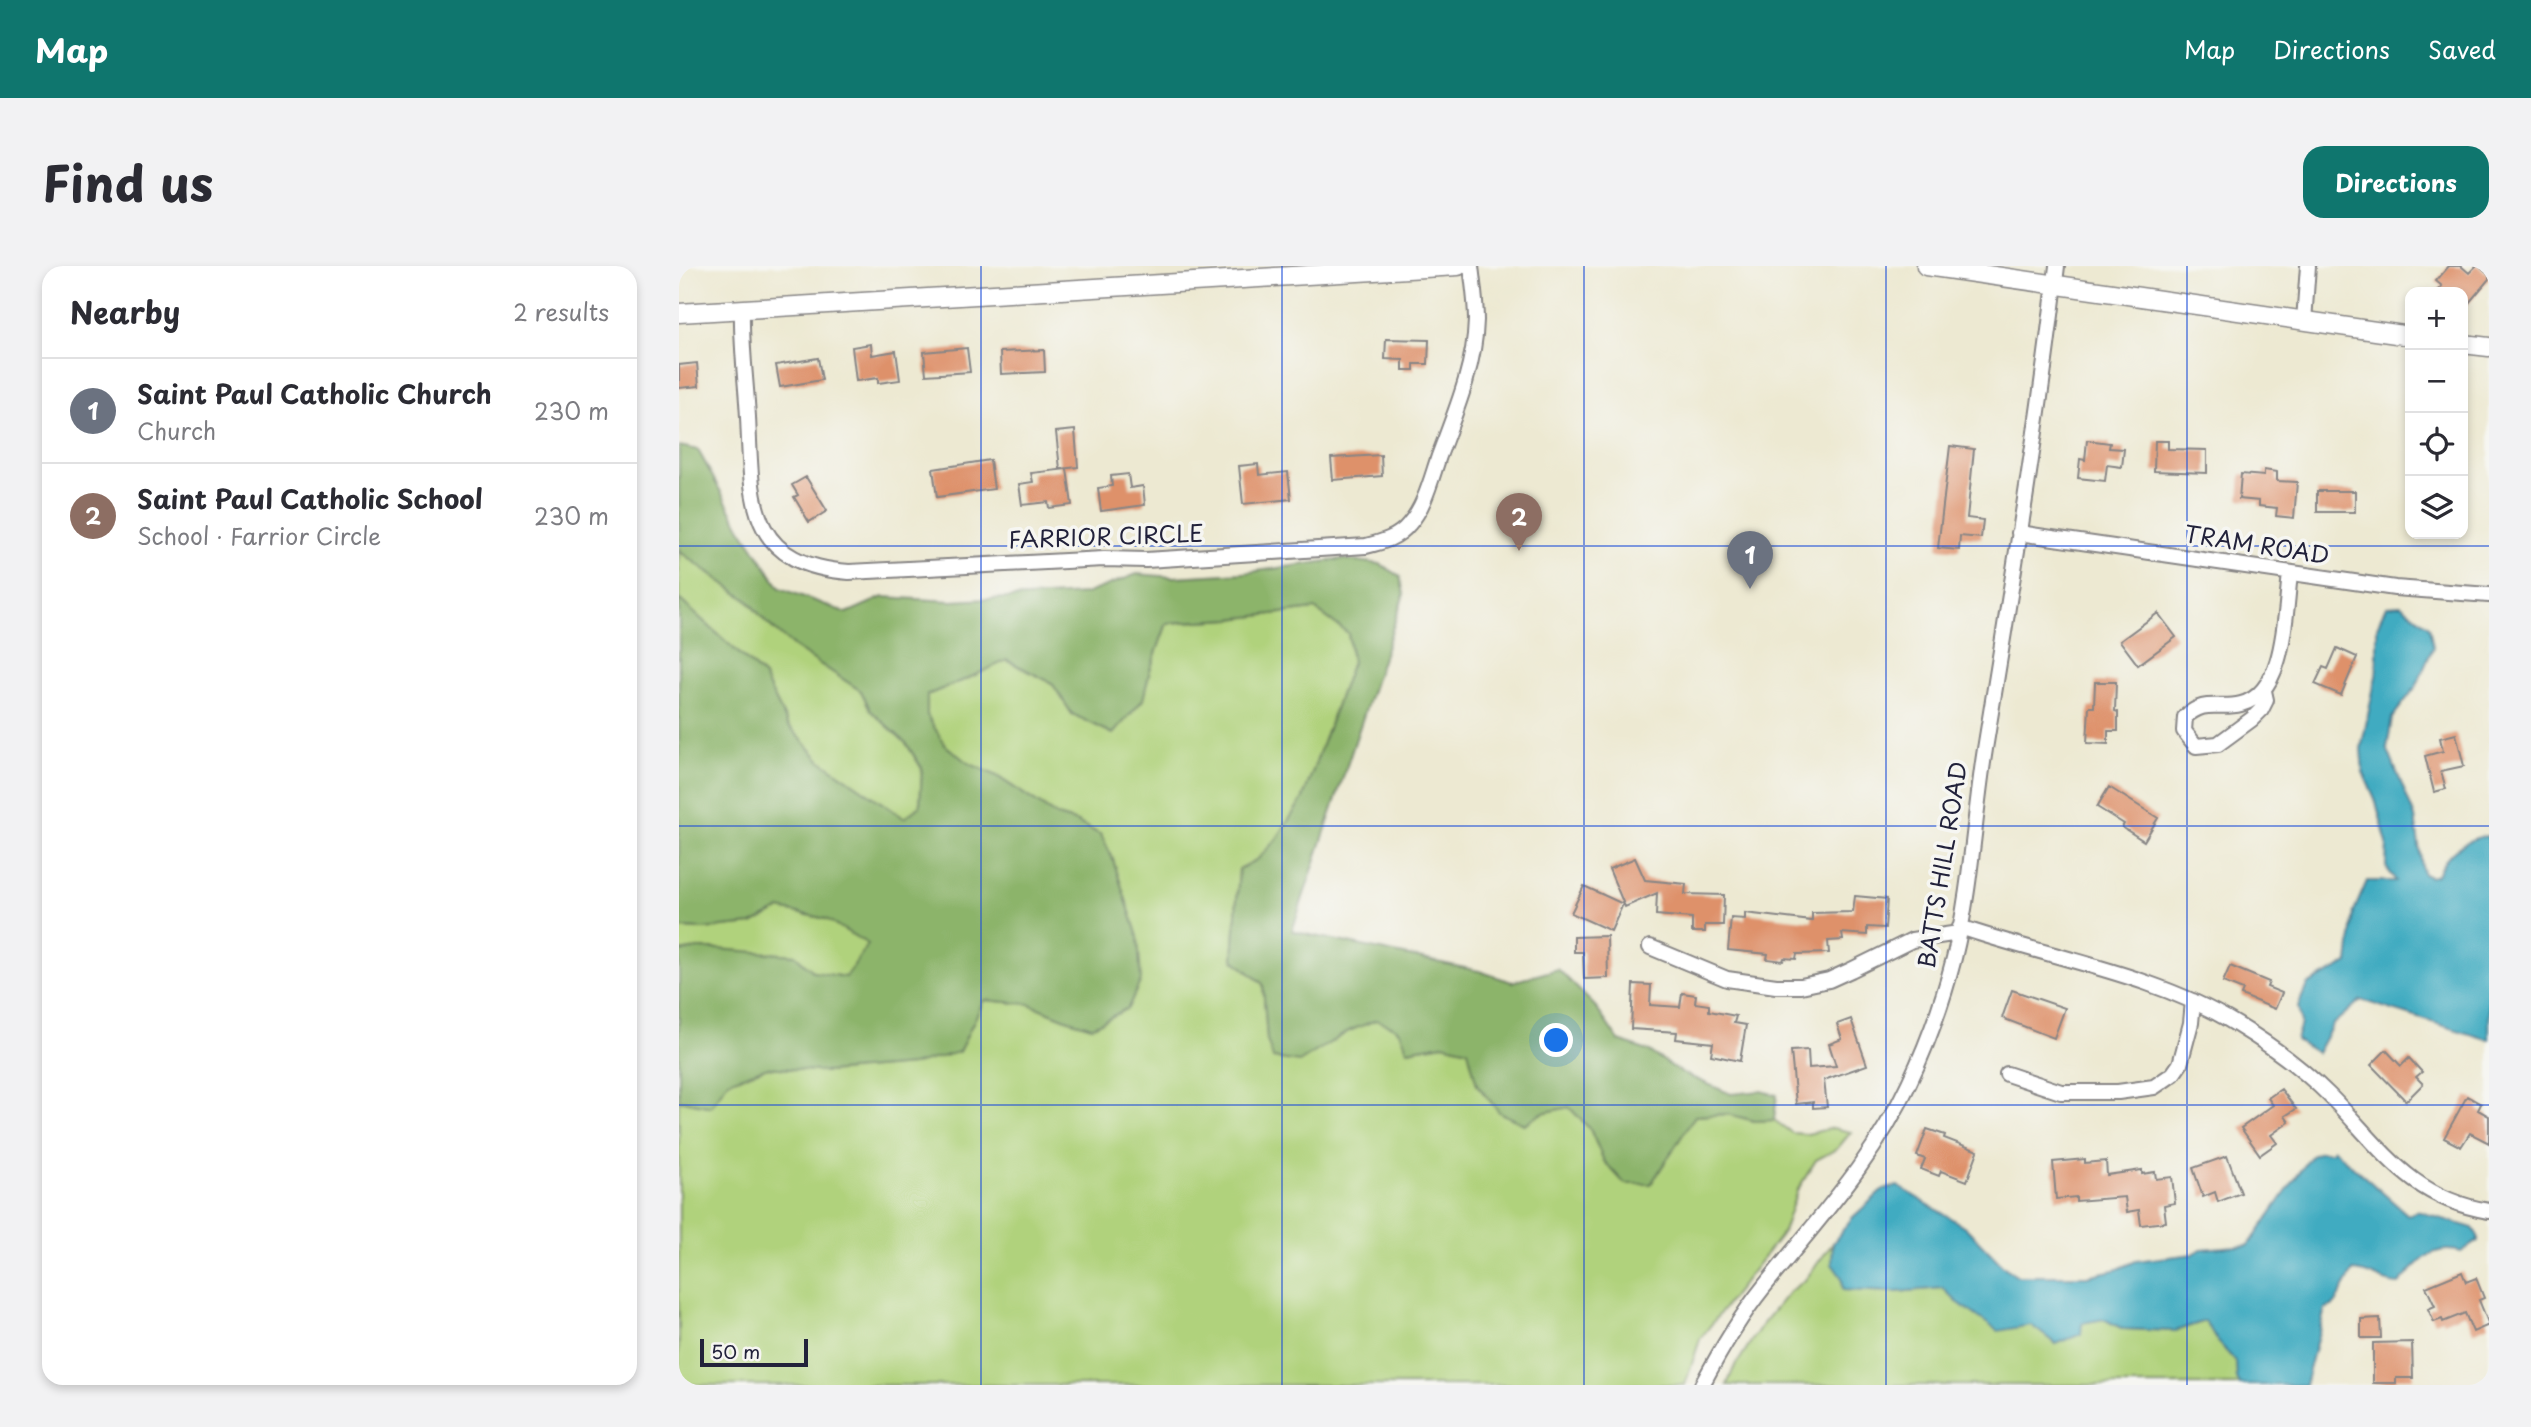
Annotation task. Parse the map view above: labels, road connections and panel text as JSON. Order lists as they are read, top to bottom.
{
  "streets": {
    "street": ["FARRIOR CIRCLE", "TRAM ROAD", "BATTS HILL ROAD"]
  },
  "crossings": [
    ["TRAM ROAD", "BATTS HILL ROAD"]
  ],
  "scale_bar": "50 m",
  "page": {
    "header": "Map",
    "nav": ["Map", "Directions", "Saved"],
    "title": "Find us",
    "buttons": "Directions",
    "heading": ["Nearby", "2 results"],
    "map_buttons": ["+", "−"],
    "list": [
      {
        "mark": "1",
        "name": "Saint Paul Catholic Church",
        "note": "Church",
        "value": "230 m"
      },
      {
        "mark": "2",
        "name": "Saint Paul Catholic School",
        "note": "School · Farrior Circle",
        "value": "230 m"
      }
    ],
    "pins": ["2", "1"],
    "scale": "50 m"
  }
}
